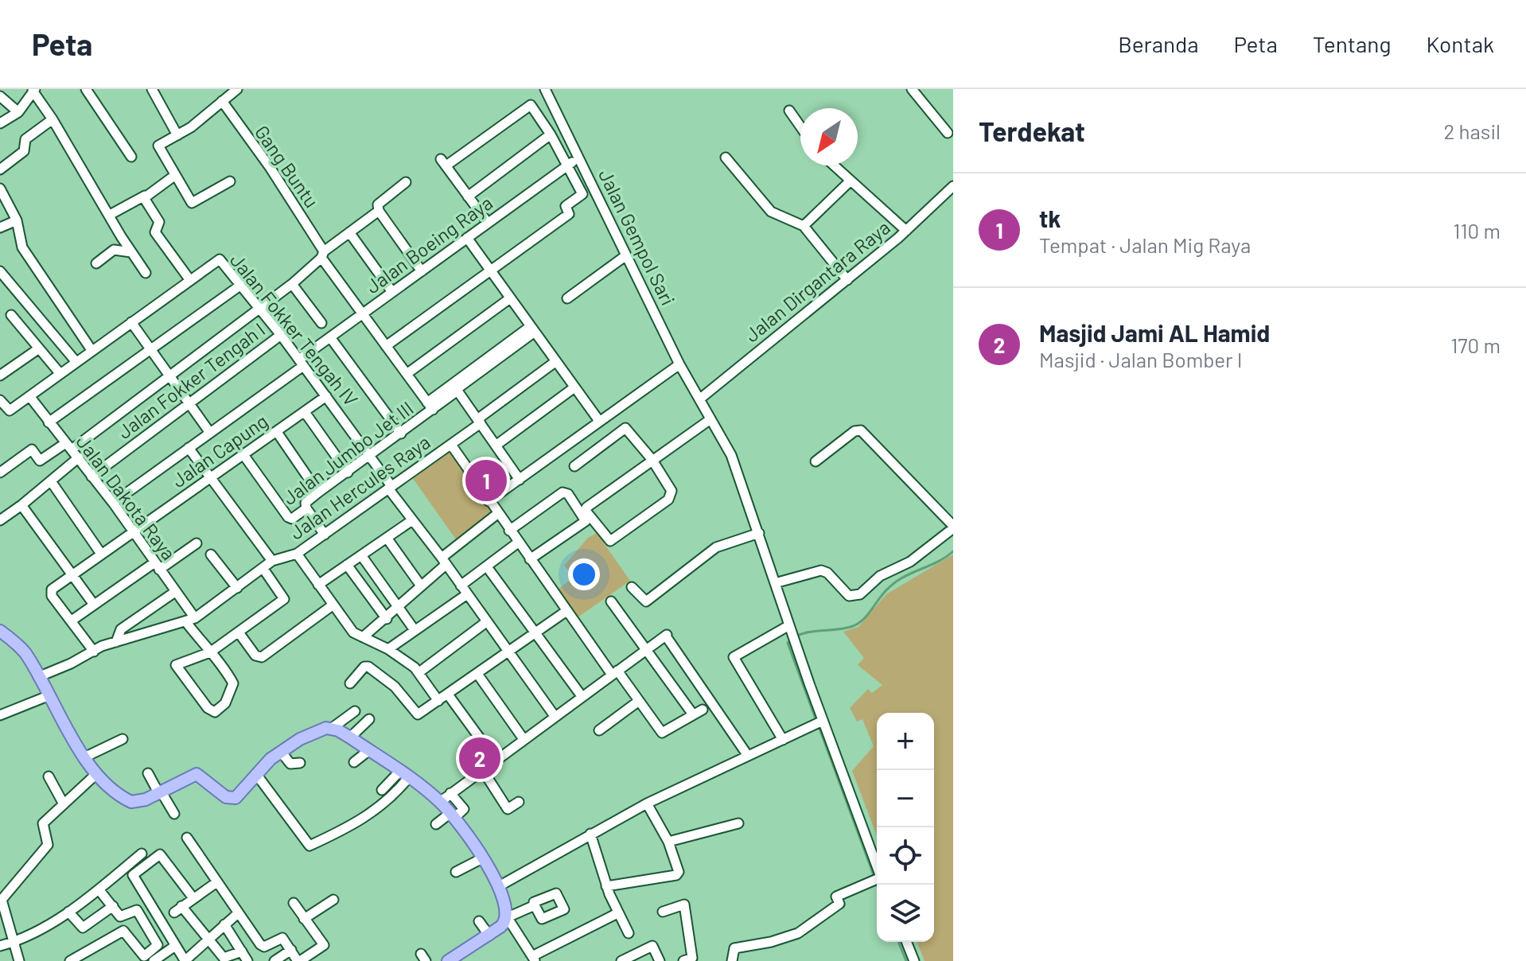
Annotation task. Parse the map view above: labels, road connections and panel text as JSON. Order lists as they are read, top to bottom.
{
  "streets": {
    "street": [
      "Gang Buntu",
      "Jalan Gempol Sari",
      "Jalan Boeing Raya",
      "Jalan Dirgantara Raya",
      "Jalan Fokker Tengah IV",
      "Jalan Fokker Tengah I",
      "Jalan Capung",
      "Jalan Jumbo Jet III",
      "Jalan Hercules Raya",
      "Jalan Dakota Raya"
    ]
  },
  "crossings": [
    ["Gang Buntu", "Jalan Boeing Raya"],
    ["Gang Buntu", "Jalan Jumbo Jet III"],
    ["Jalan Gempol Sari", "Jalan Boeing Raya"],
    ["Jalan Gempol Sari", "Jalan Dirgantara Raya"],
    ["Jalan Boeing Raya", "Jalan Fokker Tengah IV"],
    ["Jalan Boeing Raya", "Jalan Dakota Raya"],
    ["Jalan Fokker Tengah IV", "Jalan Fokker Tengah I"],
    ["Jalan Fokker Tengah IV", "Jalan Capung"],
    ["Jalan Fokker Tengah IV", "Jalan Jumbo Jet III"],
    ["Jalan Fokker Tengah IV", "Jalan Hercules Raya"],
    ["Jalan Fokker Tengah IV", "Jalan Dakota Raya"],
    ["Jalan Fokker Tengah I", "Jalan Dakota Raya"],
    ["Jalan Capung", "Jalan Jumbo Jet III"],
    ["Jalan Capung", "Jalan Dakota Raya"],
    ["Jalan Hercules Raya", "Jalan Dakota Raya"]
  ],
  "north": "bottom left",
  "page": {
    "header": "Peta",
    "nav": [
      "Beranda",
      "Peta",
      "Tentang",
      "Kontak"
    ],
    "heading": ["Terdekat", "2 hasil"],
    "list": [
      {
        "mark": "1",
        "name": "tk",
        "note": "Tempat · Jalan Mig Raya",
        "value": "110 m"
      },
      {
        "mark": "2",
        "name": "Masjid Jami AL Hamid",
        "note": "Masjid · Jalan Bomber I",
        "value": "170 m"
      }
    ],
    "pins": ["1", "2"],
    "map_buttons": ["+", "−"]
  }
}
